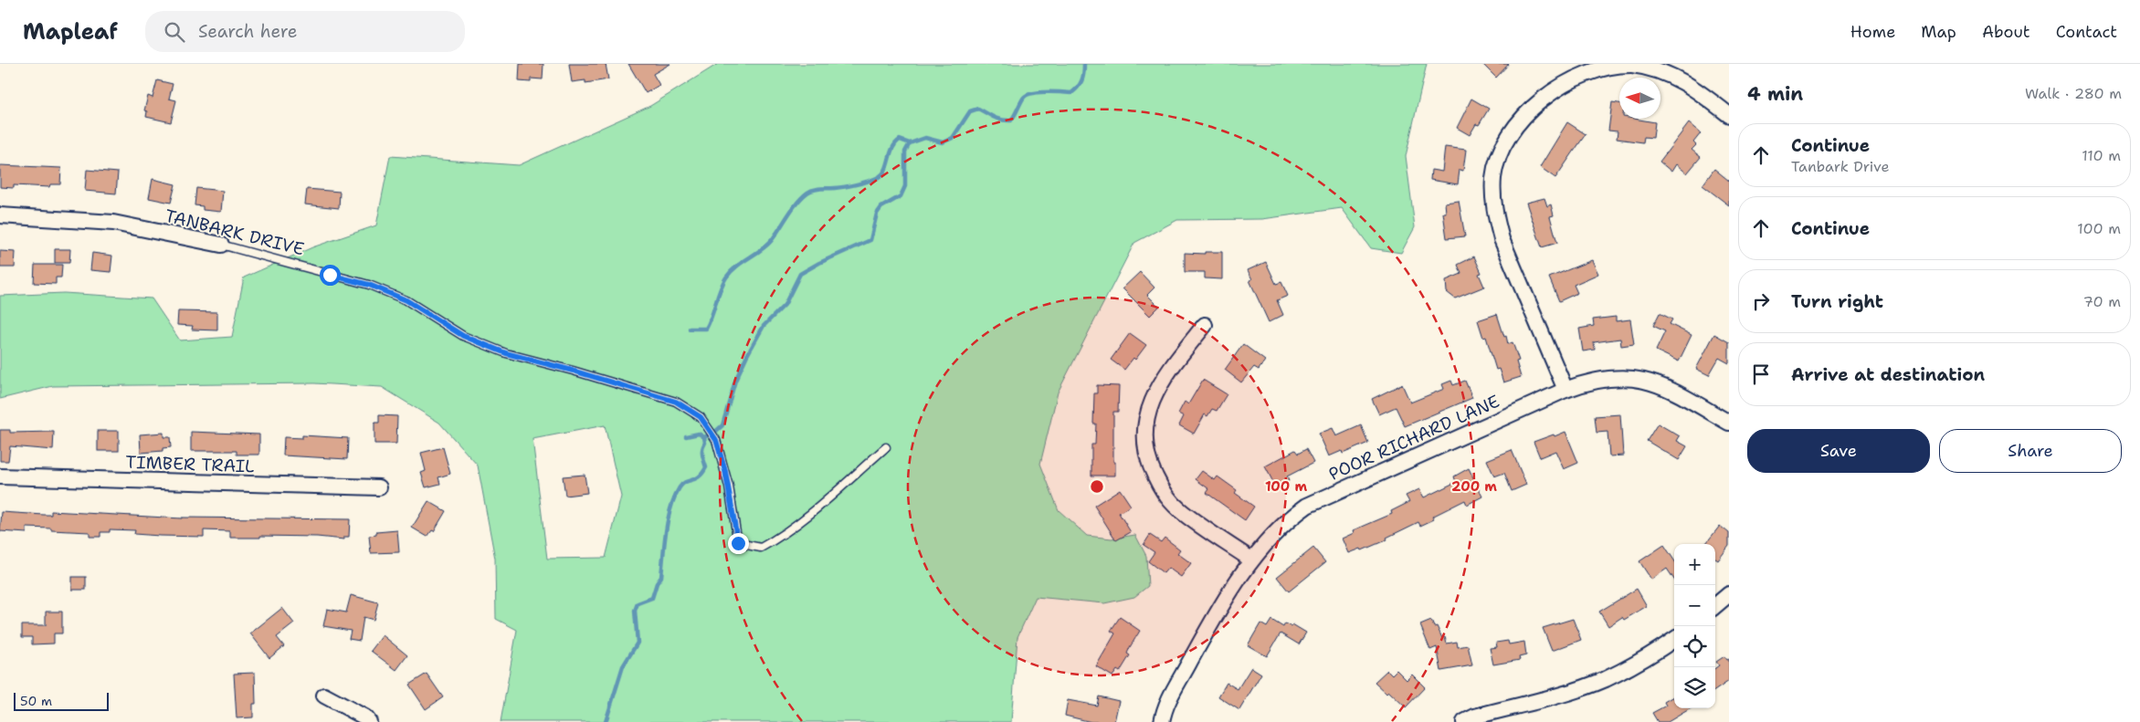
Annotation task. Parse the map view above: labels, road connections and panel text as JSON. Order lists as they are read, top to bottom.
{
  "streets": {
    "street": ["TANBARK DRIVE", "POOR RICHARD LANE", "TIMBER TRAIL"]
  },
  "scale_bar": "50 m",
  "north": "left",
  "page": {
    "header": "Mapleaf",
    "search": "Search here",
    "nav": [
      "Home",
      "Map",
      "About",
      "Contact"
    ],
    "heading": ["4 min", "Walk · 280 m"],
    "list": [
      ["Continue", "Tanbark Drive", "110 m"],
      ["Continue", "100 m"],
      ["Turn right", "70 m"],
      "Arrive at destination"
    ],
    "buttons": ["Save", "Share"],
    "map_buttons": ["+", "−"],
    "scale": "50 m"
  },
  "rings": ["100 m", "200 m"]
}
